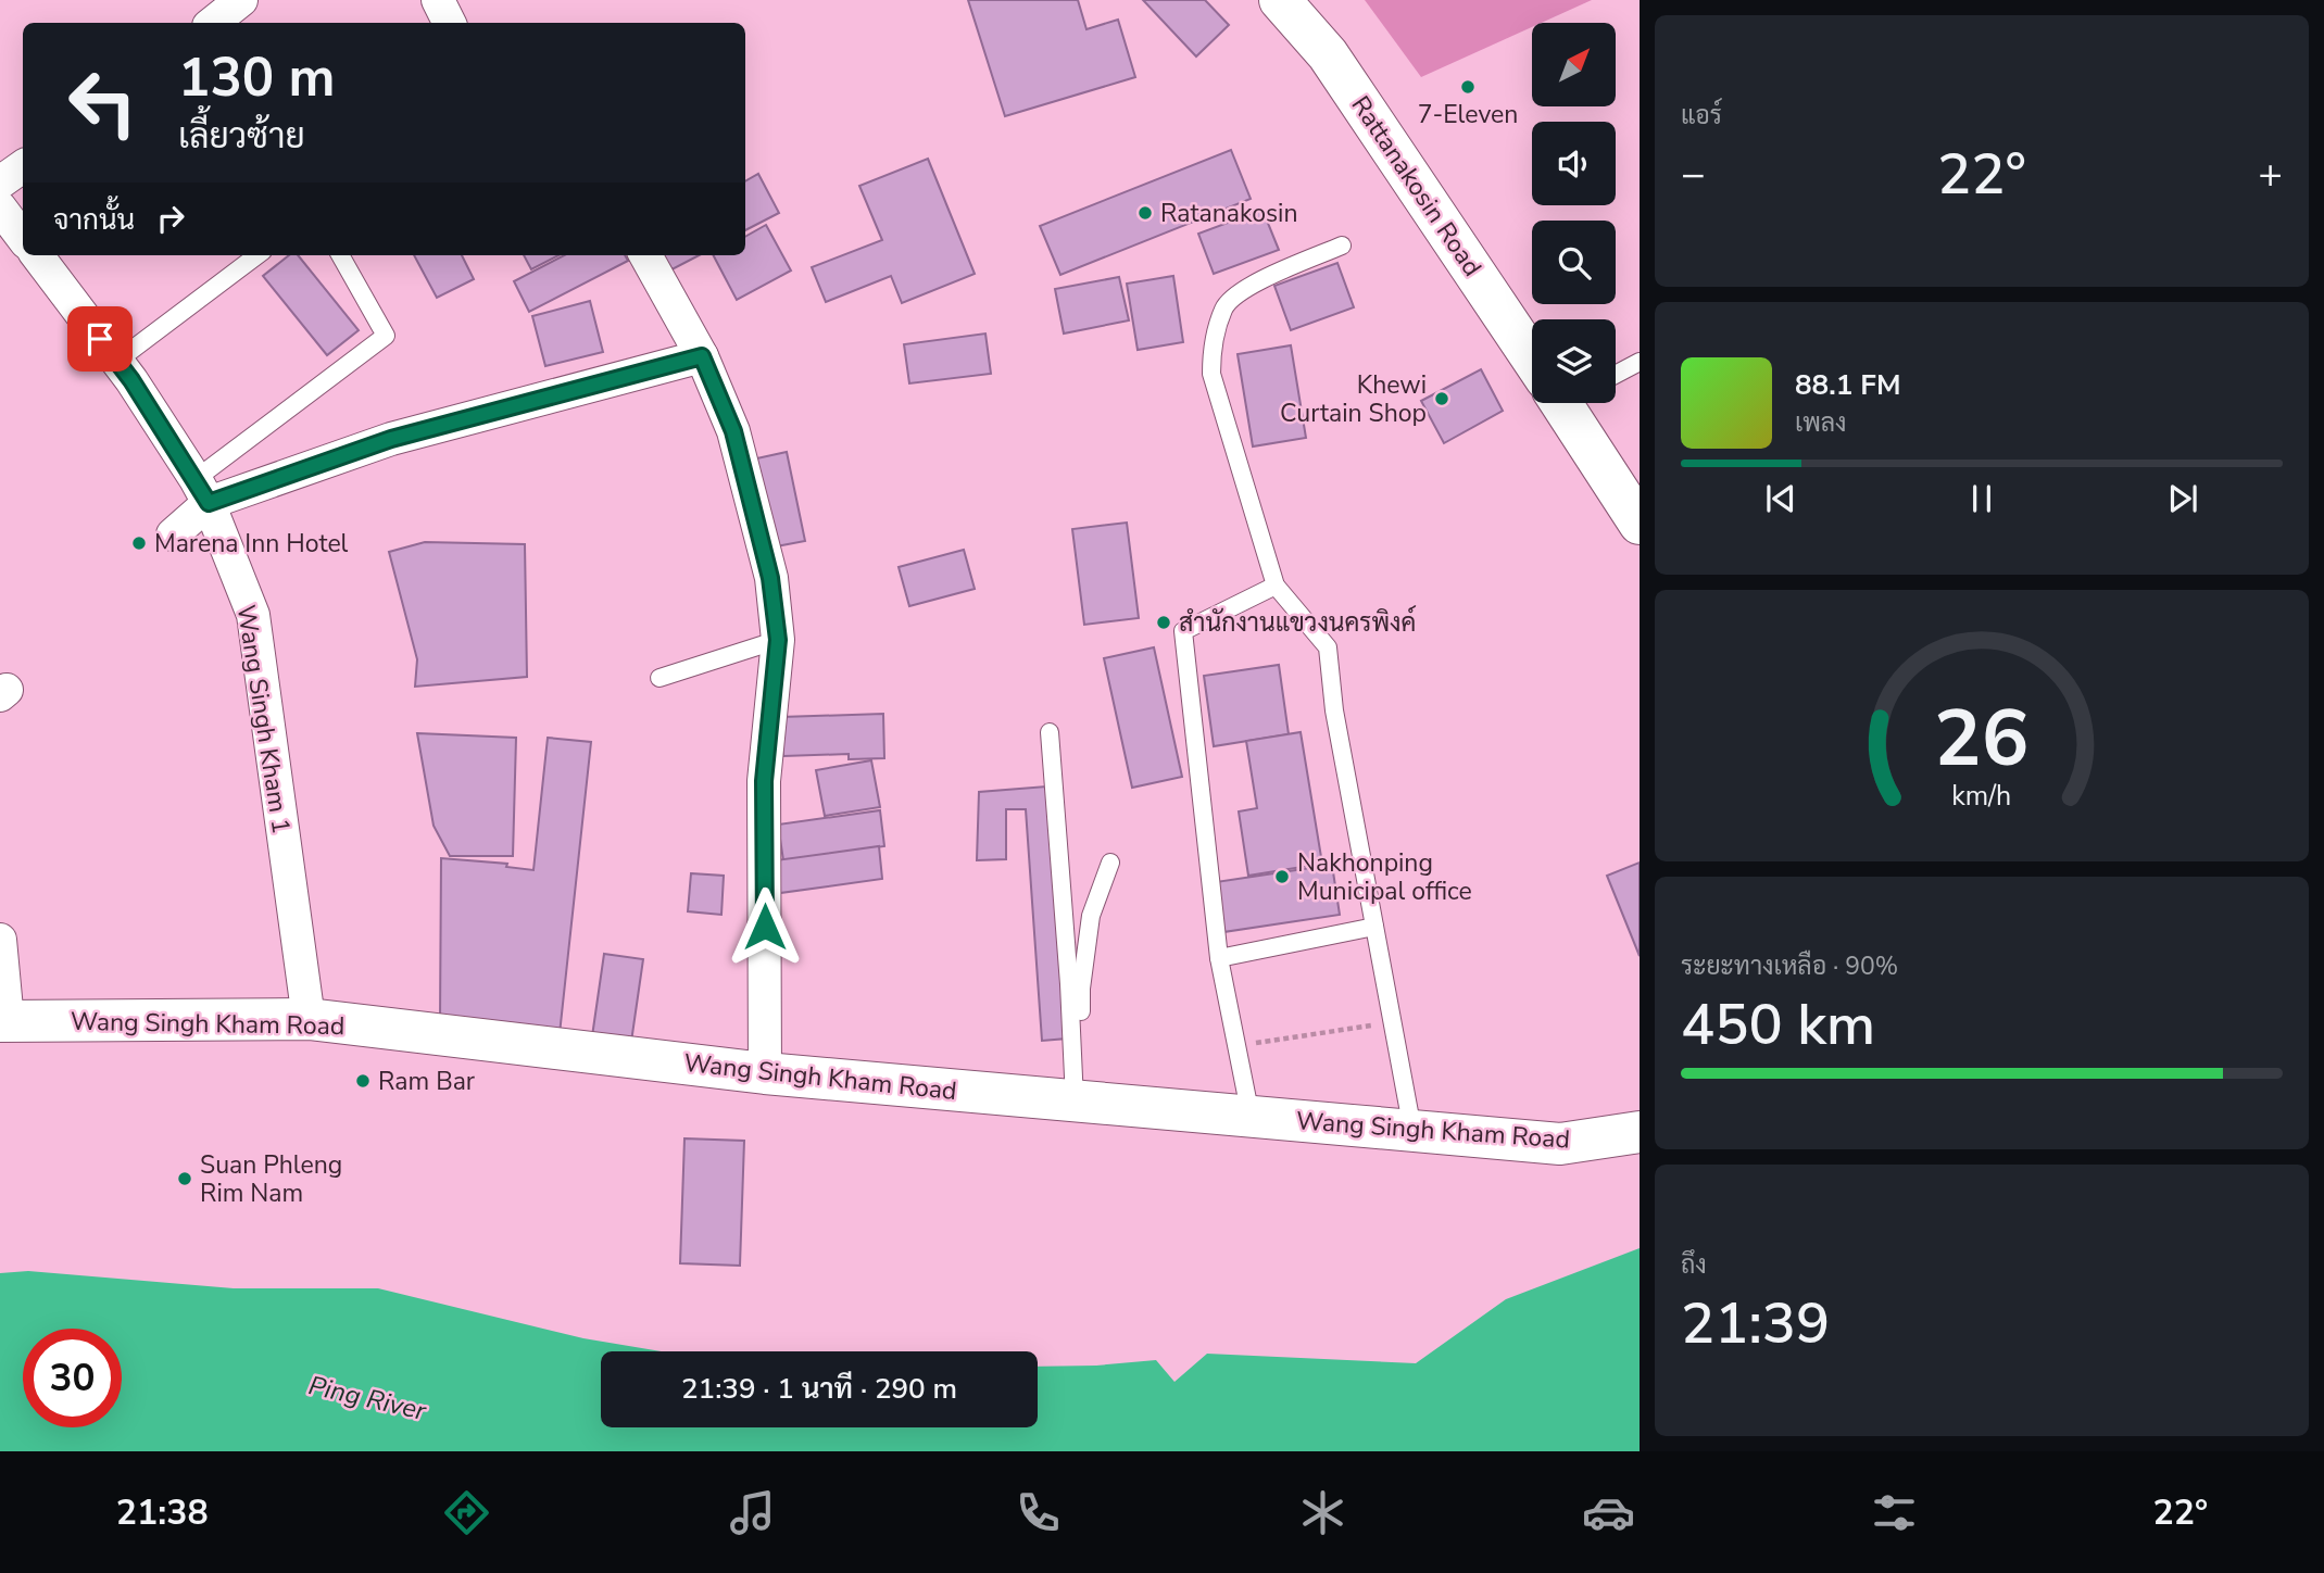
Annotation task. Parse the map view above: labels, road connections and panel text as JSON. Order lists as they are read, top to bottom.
{
  "streets": {
    "street": ["Rattanakosin Road", "Wang Singh Kham 1", "Wang Singh Kham Road"]
  },
  "crossings": [
    ["Wang Singh Kham 1", "Wang Singh Kham Road"]
  ],
  "water": ["Ping River"],
  "places": [
    "7-Eleven",
    "Ratanakosin",
    "Khewi Curtain Shop",
    "Marena Inn Hotel",
    "สำนักงานแขวงนครพิงค์",
    "Nakhonping Municipal office",
    "Ram Bar",
    "Suan Phleng Rim Nam"
  ],
  "north": "top right",
  "page": {
    "tile": [
      "แอร์",
      ["ระยะทางเหลือ · 90%", "450 km"],
      ["ถึง", "21:39"]
    ],
    "turn": ["130 m", "เลี้ยวซ้าย"],
    "heat": ["−", "22°", "+"],
    "then": "จากนั้น",
    "song": ["88.1 FM", "เพลง"],
    "limit": "30",
    "trip": "21:39 · 1 นาที · 290 m",
    "tabs": ["21:38", "22°"],
    "gauge": ["26", "km/h"]
  }
}
